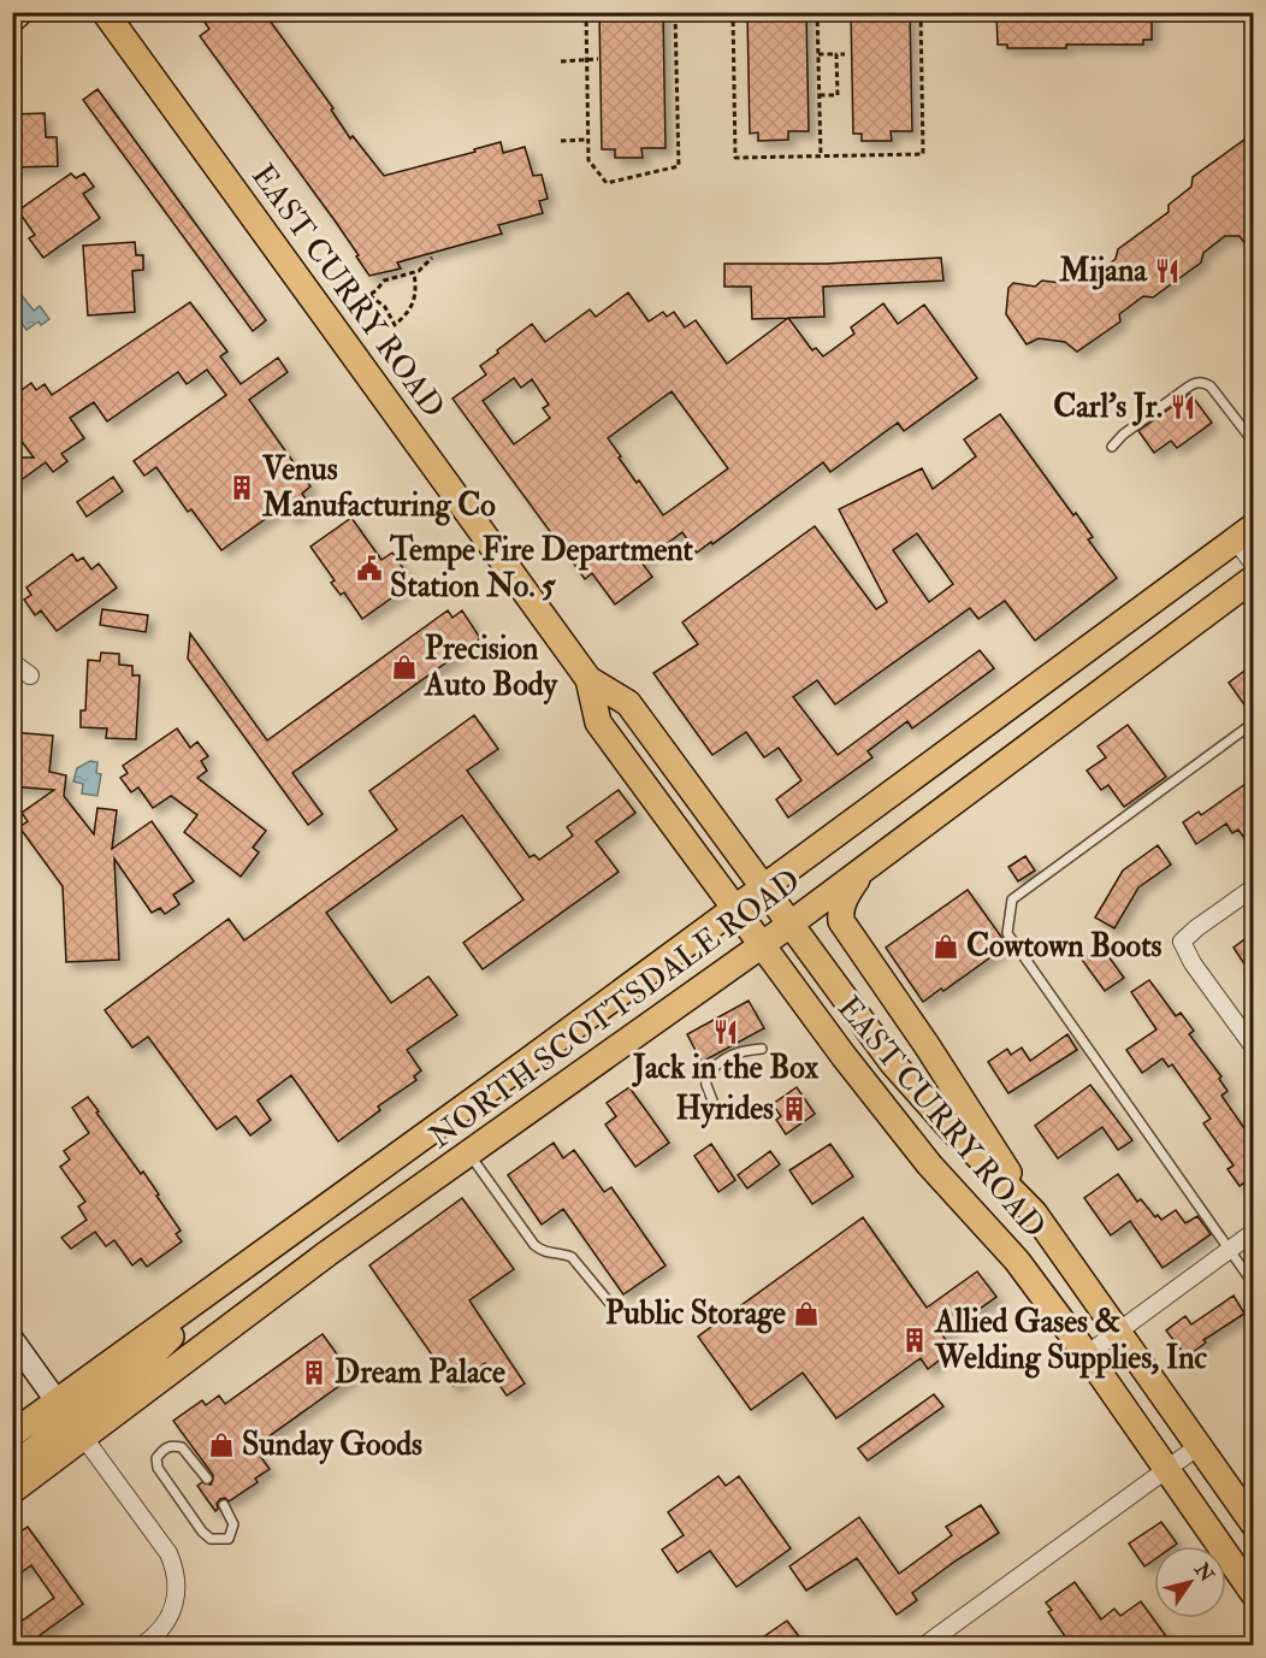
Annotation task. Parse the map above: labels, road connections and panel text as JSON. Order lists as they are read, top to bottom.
{
  "streets": {
    "main road": ["EAST CURRY ROAD", "NORTH SCOTTSDALE ROAD"]
  },
  "crossings": [
    ["EAST CURRY ROAD", "NORTH SCOTTSDALE ROAD"]
  ],
  "places": {
    "restaurant": ["Mijana", "Carl's Jr.", "Jack in the Box"],
    "building": [
      "Venus Manufacturing Co",
      "Hyrides",
      "Allied Gases & Welding Supplies, Inc",
      "Dream Palace"
    ],
    "public building": ["Tempe Fire Department Station No. 5"],
    "shop": [
      "Precision Auto Body",
      "Cowtown Boots",
      "Public Storage",
      "Sunday Goods"
    ]
  },
  "north": "top right"
}
